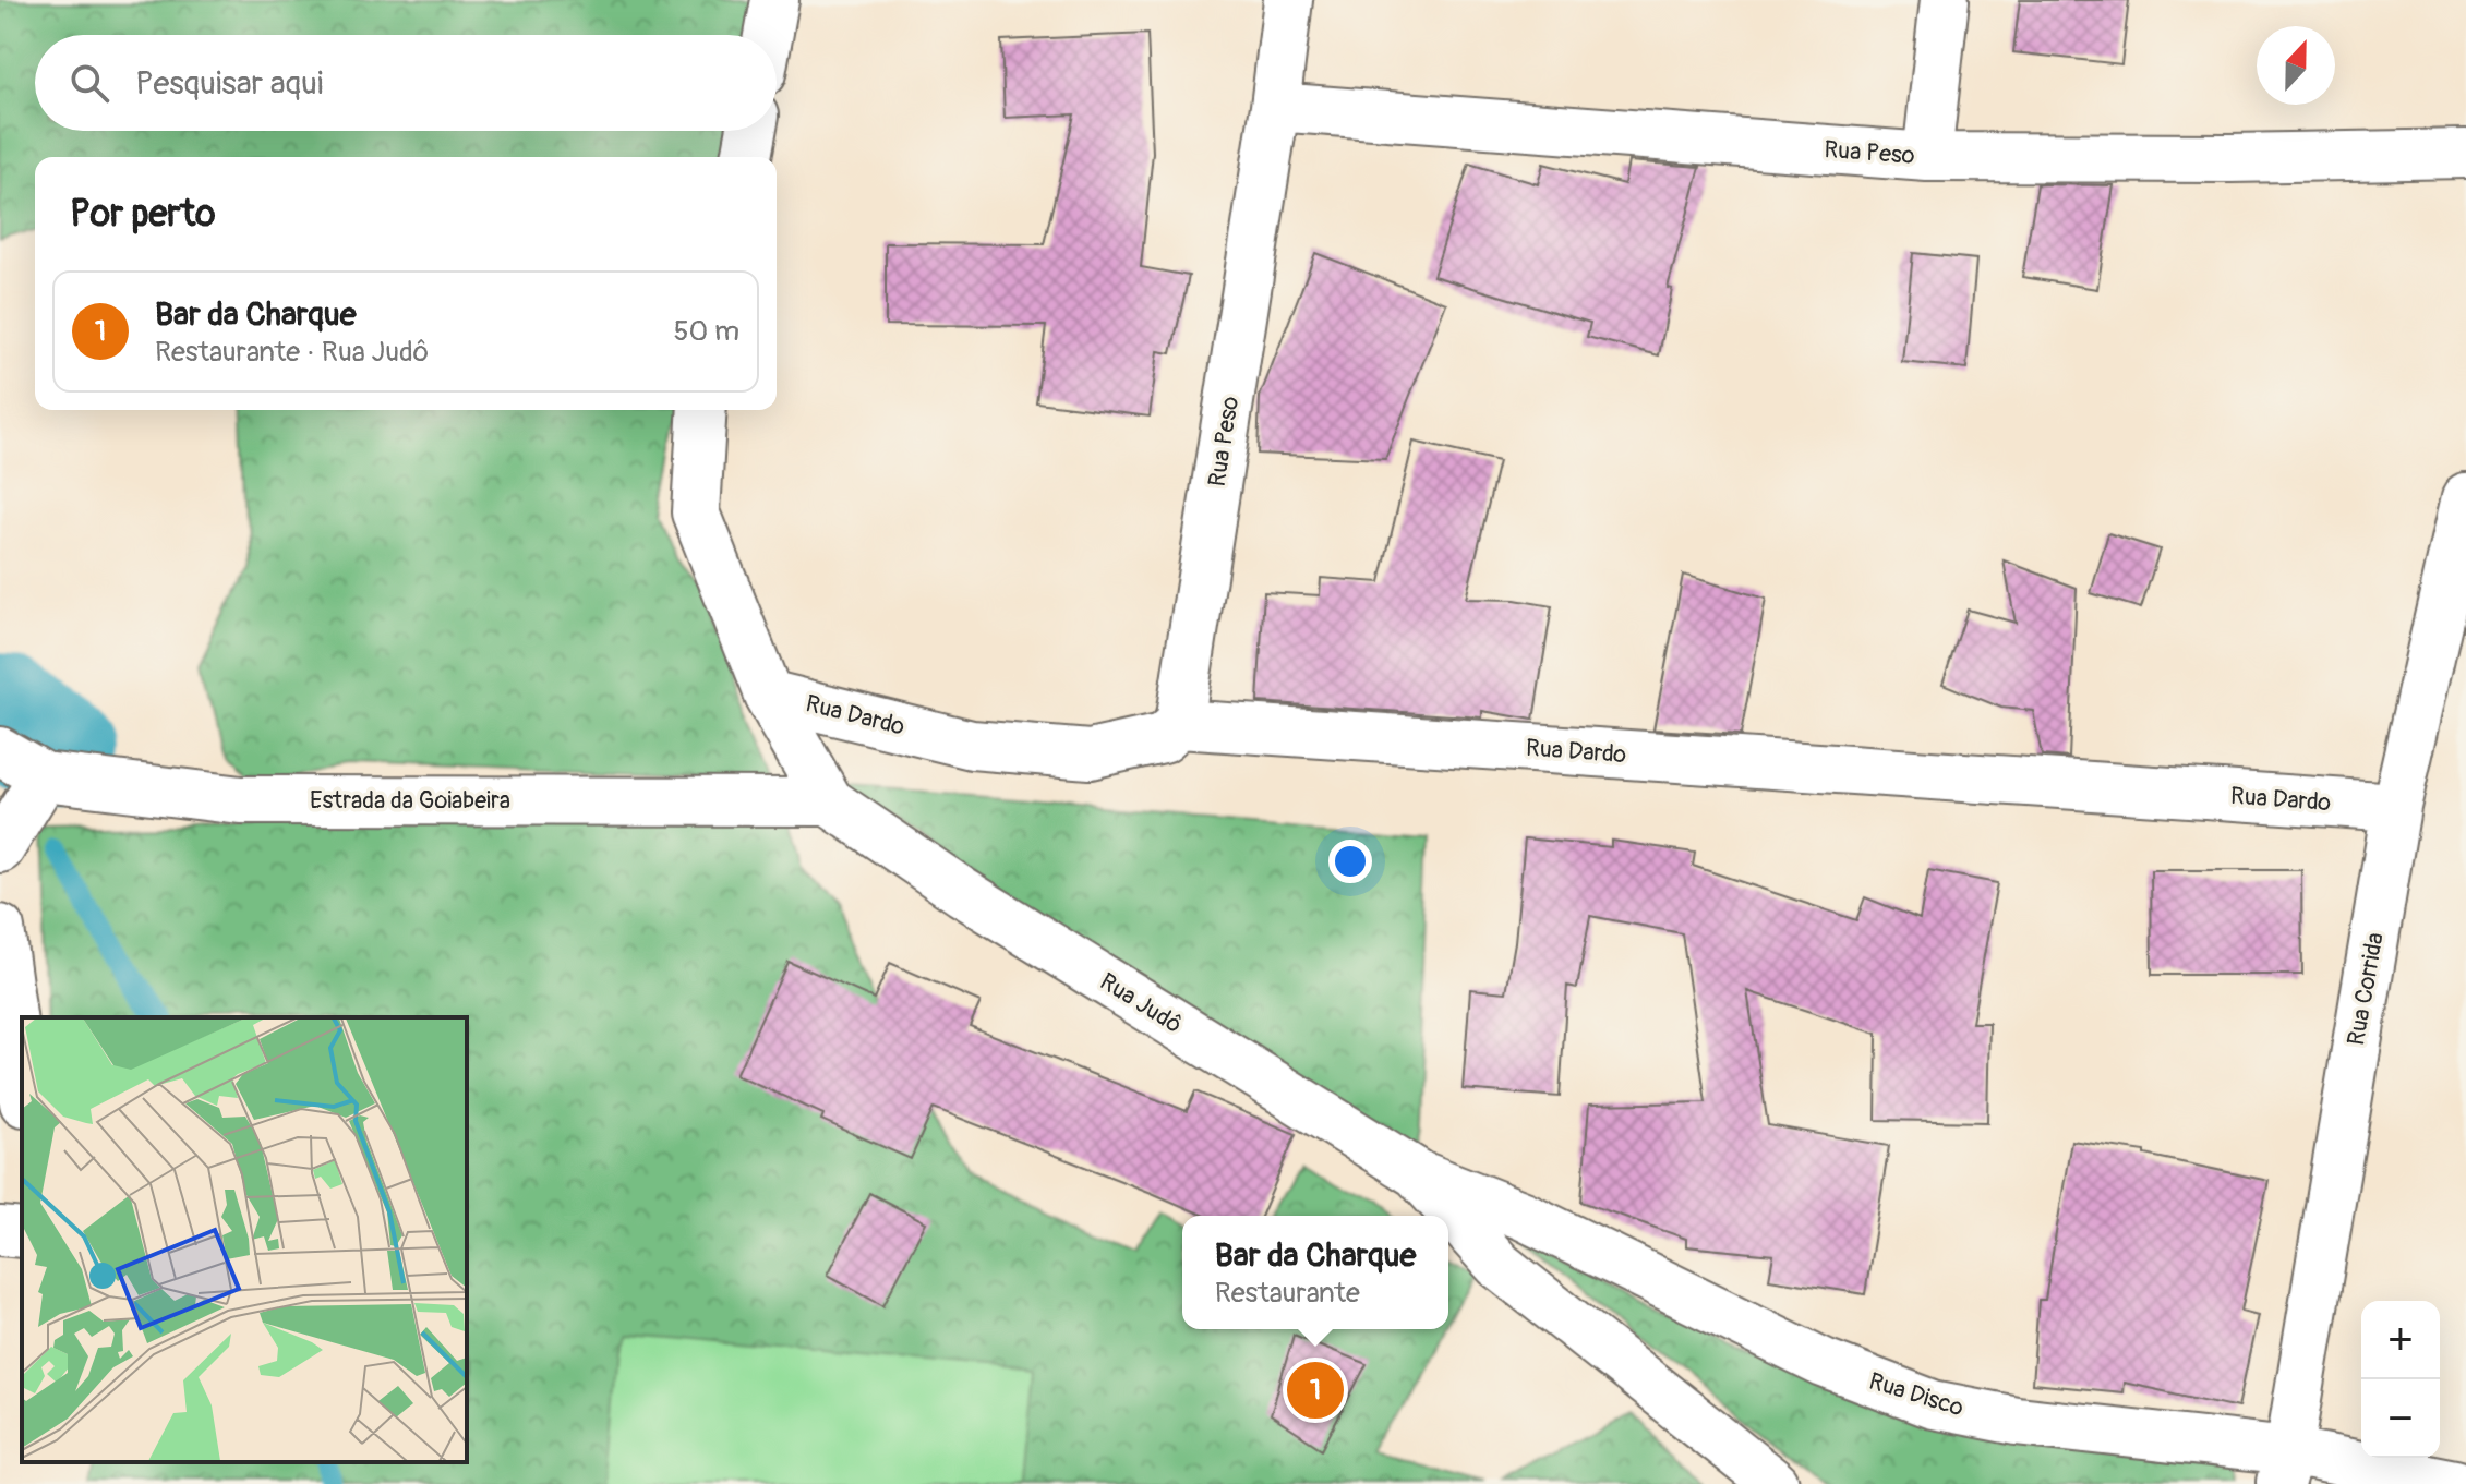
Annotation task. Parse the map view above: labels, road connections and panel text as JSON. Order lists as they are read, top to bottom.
{
  "streets": {
    "street": [
      "Rua Peso",
      "Rua Dardo",
      "Estrada da Goiabeira",
      "Rua Corrida",
      "Rua Judô",
      "Rua Disco"
    ]
  },
  "crossings": [
    ["Rua Peso", "Rua Dardo"],
    ["Rua Dardo", "Rua Corrida"],
    ["Rua Dardo", "Rua Judô"],
    ["Estrada da Goiabeira", "Rua Judô"],
    ["Rua Corrida", "Rua Disco"],
    ["Rua Judô", "Rua Disco"]
  ],
  "north": "top",
  "page": {
    "search": "Pesquisar aqui",
    "heading": "Por perto",
    "list": [
      {
        "mark": "1",
        "name": "Bar da Charque",
        "note": "Restaurante · Rua Judô",
        "value": "50 m"
      }
    ],
    "popup": ["Bar da Charque", "Restaurante"],
    "map_buttons": ["+", "−"],
    "pins": "1"
  }
}
